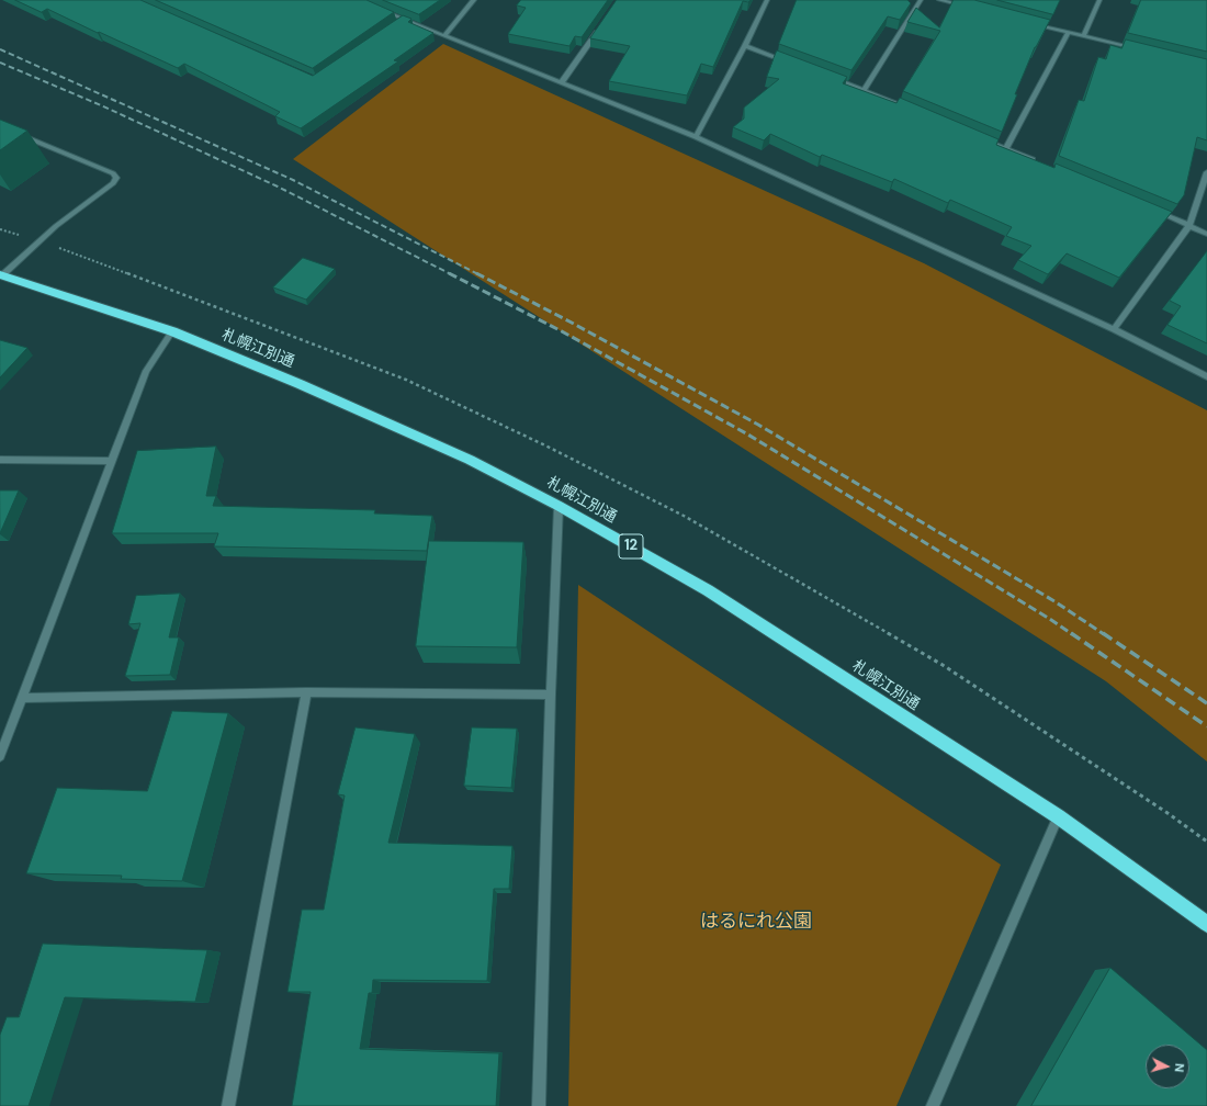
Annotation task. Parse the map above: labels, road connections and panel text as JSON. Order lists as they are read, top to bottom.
{
  "streets": {
    "highway": ["札幌江別通", "12"]
  },
  "parks": ["はるにれ公園"],
  "north": "right"
}
